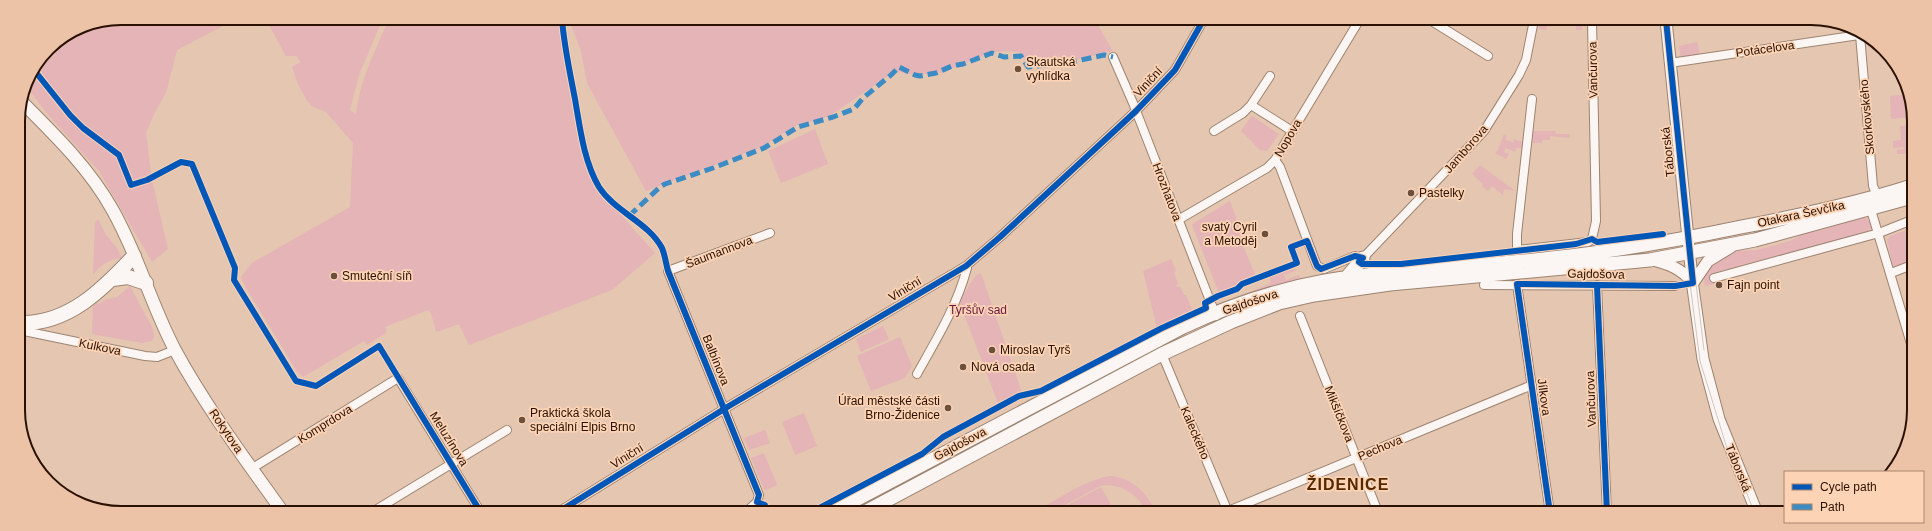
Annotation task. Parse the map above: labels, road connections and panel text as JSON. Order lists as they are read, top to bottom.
{
  "streets": {
    "main road": ["Otakara Ševčíka", "Gajdošova", "Rokytova"],
    "street": [
      "Potácelova",
      "Vančurova",
      "Viniční",
      "Skorkovského",
      "Nopova",
      "Jamborova",
      "Táborská",
      "Hrozňatova",
      "Šaumannova",
      "Kulkova",
      "Balbínova",
      "Jílkova",
      "Mikšíčkova",
      "Komprdova",
      "Kaleckého",
      "Meluzínova",
      "Pechova"
    ]
  },
  "crossings": [
    ["Potácelova", "Táborská"],
    ["Vančurova", "Gajdošova"],
    ["Viniční", "Hrozňatova"],
    ["Viniční", "Balbínova"],
    ["Skorkovského", "Otakara Ševčíka"],
    ["Nopova", "Hrozňatova"],
    ["Táborská", "Otakara Ševčíka"],
    ["Táborská", "Gajdošova"],
    ["Hrozňatova", "Gajdošova"],
    ["Otakara Ševčíka", "Gajdošova"],
    ["Šaumannova", "Balbínova"],
    ["Gajdošova", "Jílkova"],
    ["Gajdošova", "Kaleckého"],
    ["Kulkova", "Rokytova"],
    ["Jílkova", "Pechova"],
    ["Mikšíčkova", "Pechova"],
    ["Komprdova", "Rokytova"],
    ["Komprdova", "Meluzínova"]
  ],
  "districts": ["ŽIDENICE"],
  "parks": ["Tyršův sad"],
  "places": [
    "Skautská vyhlídka",
    "Pastelky",
    "svatý Cyril a Metoděj",
    "Smuteční síň",
    "Fajn point",
    "Miroslav Tyrš",
    "Nová osada",
    "Úřad městské části Brno-Židenice",
    "Praktická škola speciální Elpis Brno"
  ],
  "legend": ["Cycle path", "Path"]
}
